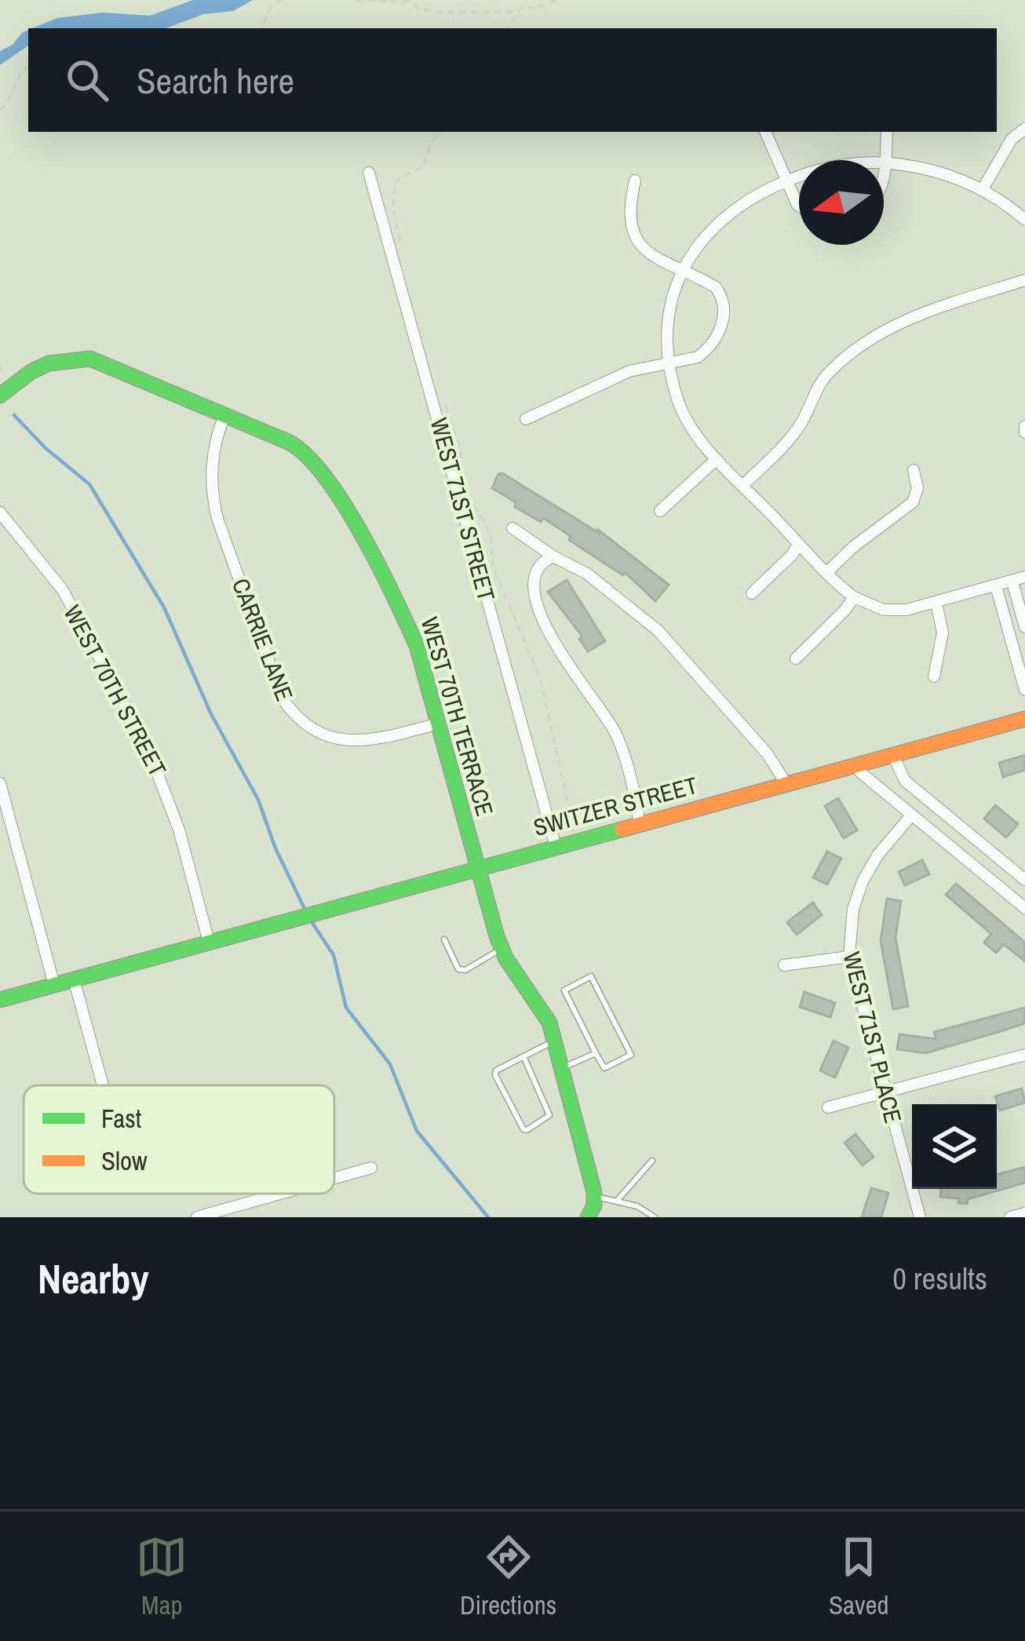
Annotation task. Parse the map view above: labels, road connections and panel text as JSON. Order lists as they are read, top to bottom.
{
  "streets": {
    "street": [
      "WEST 71ST STREET",
      "CARRIE LANE",
      "WEST 70TH STREET",
      "WEST 70TH TERRACE",
      "SWITZER STREET",
      "WEST 71ST PLACE"
    ]
  },
  "crossings": [
    ["WEST 71ST STREET", "SWITZER STREET"],
    ["CARRIE LANE", "WEST 70TH TERRACE"],
    ["WEST 70TH STREET", "SWITZER STREET"],
    ["WEST 70TH TERRACE", "SWITZER STREET"]
  ],
  "legend": ["Fast", "Slow"],
  "north": "left",
  "page": {
    "search": "Search here",
    "heading": ["Nearby", "0 results"],
    "nav": ["Map", "Directions", "Saved"]
  }
}
